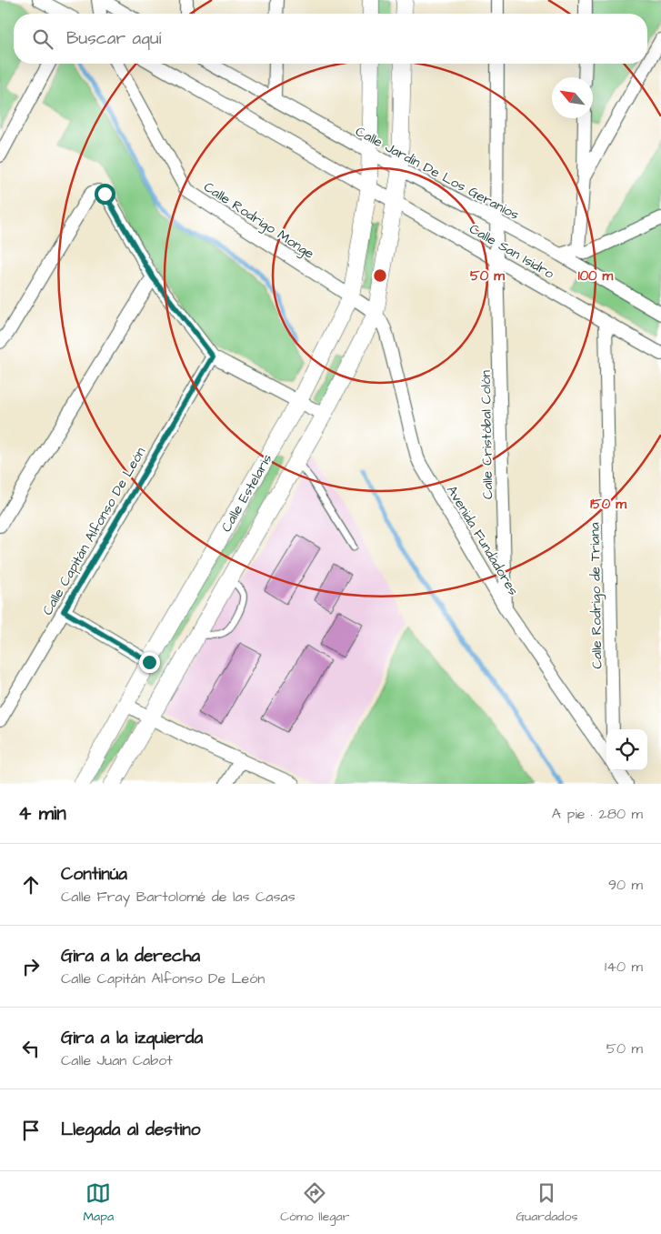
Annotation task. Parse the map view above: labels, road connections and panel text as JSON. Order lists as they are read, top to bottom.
{
  "streets": {
    "street": [
      "Calle Jardín De Los Geranios",
      "Calle Rodrigo Monge",
      "Calle San Isidro",
      "Calle Cristóbal Colón",
      "Calle Estelaris",
      "Calle Capitán Alfonso De León",
      "Avenida Fundadores",
      "Calle Rodrigo de Triana"
    ]
  },
  "crossings": [
    ["Calle Jardín De Los Geranios", "Calle Cristóbal Colón"],
    ["Calle Jardín De Los Geranios", "Calle Estelaris"],
    ["Calle Rodrigo Monge", "Calle Estelaris"],
    ["Calle Rodrigo Monge", "Avenida Fundadores"],
    ["Calle San Isidro", "Calle Cristóbal Colón"],
    ["Calle San Isidro", "Calle Estelaris"],
    ["Calle San Isidro", "Calle Rodrigo de Triana"],
    ["Calle Cristóbal Colón", "Avenida Fundadores"],
    ["Calle Estelaris", "Avenida Fundadores"]
  ],
  "north": "top left",
  "page": {
    "search": "Buscar aquí",
    "heading": ["4 min", "A pie · 280 m"],
    "list": [
      ["Continúa", "Calle Fray Bartolomé de las Casas", "90 m"],
      ["Gira a la derecha", "Calle Capitán Alfonso De León", "140 m"],
      ["Gira a la izquierda", "Calle Juan Cabot", "50 m"],
      "Llegada al destino"
    ],
    "nav": ["Mapa", "Cómo llegar", "Guardados"]
  },
  "rings": ["50 m", "100 m", "150 m"]
}
